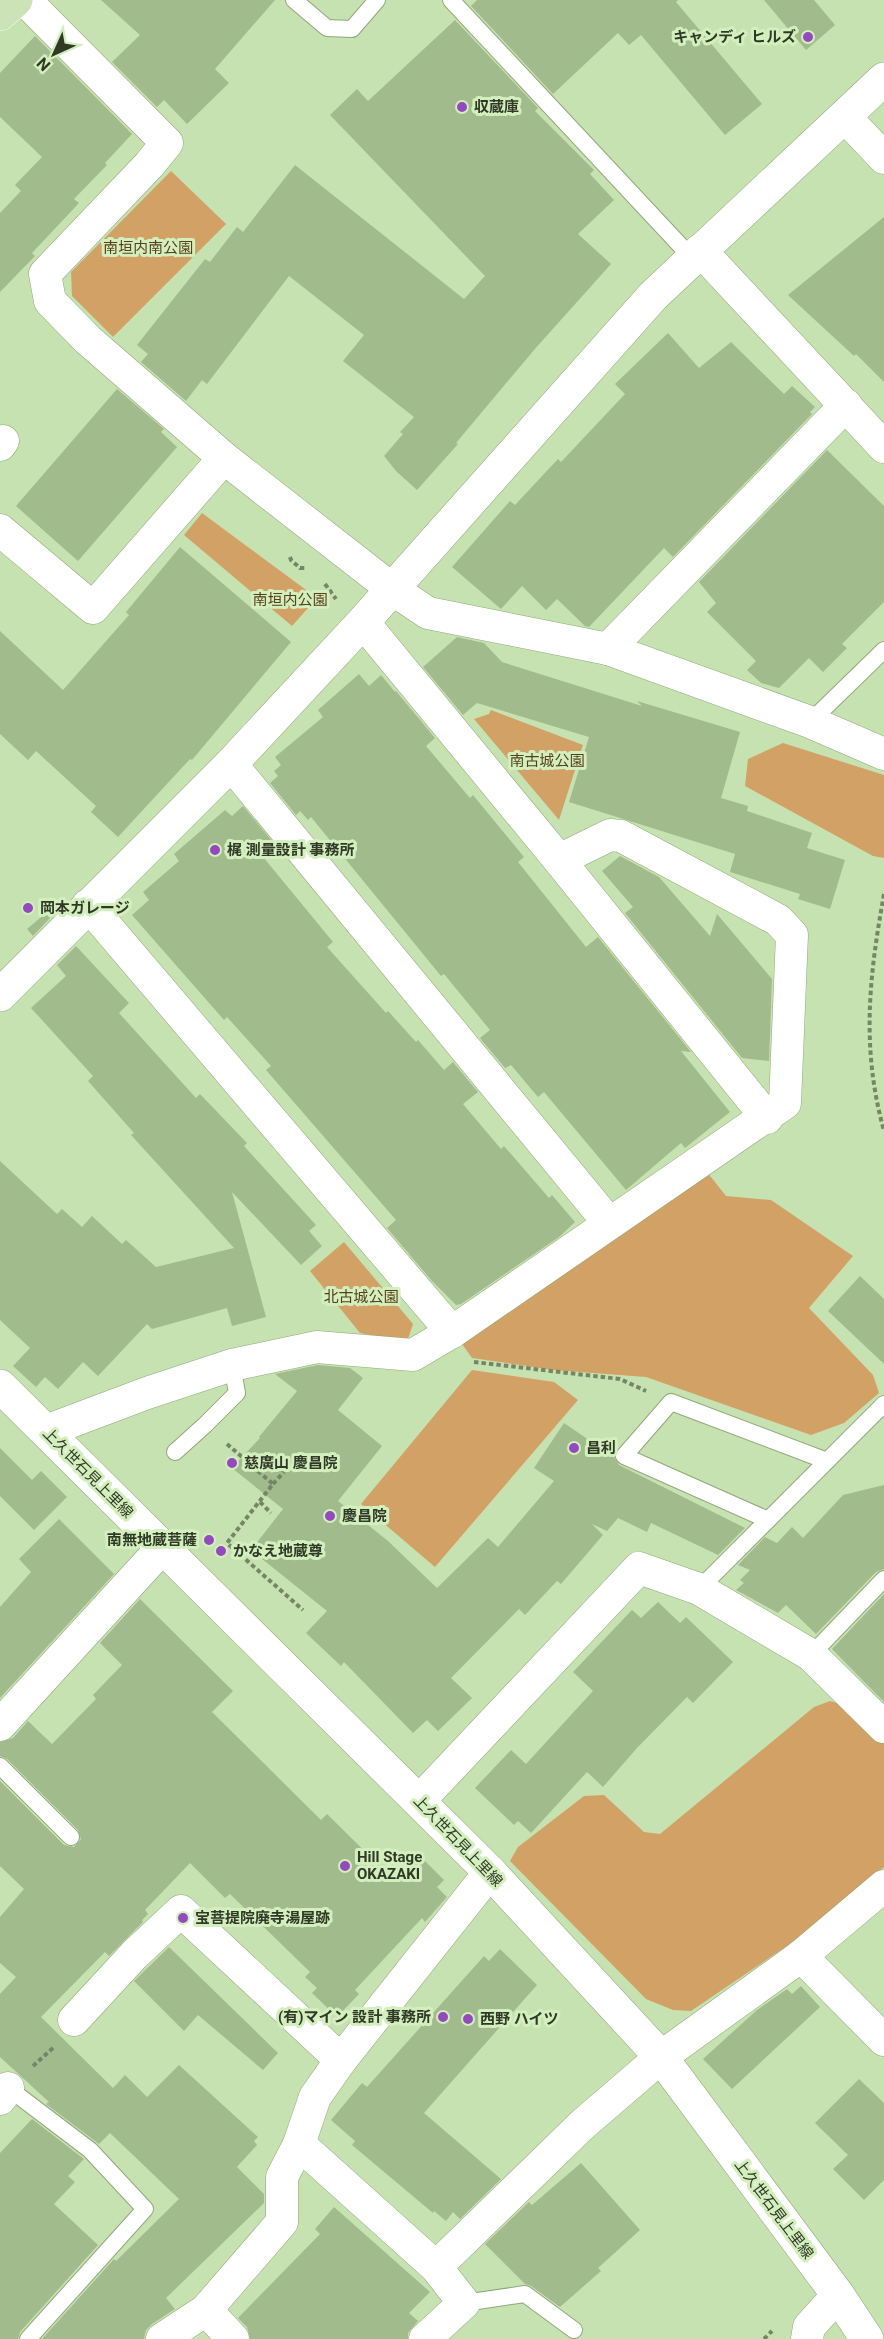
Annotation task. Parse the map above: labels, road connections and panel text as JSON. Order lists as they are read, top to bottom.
{
  "streets": {
    "main road": ["上久世石見上里線"]
  },
  "parks": [
    "南垣内南公園",
    "南垣内公園",
    "南古城公園",
    "北古城公園"
  ],
  "places": [
    "キャンディ ヒルズ",
    "収蔵庫",
    "梶 測量設計 事務所",
    "岡本ガレージ",
    "昌利",
    "慈廣山 慶昌院",
    "慶昌院",
    "南無地蔵菩薩",
    "かなえ地蔵尊",
    "Hill Stage OKAZAKI",
    "宝菩提院廃寺湯屋跡",
    "(有)マイン 設計 事務所",
    "西野 ハイツ"
  ],
  "north": "bottom left"
}
